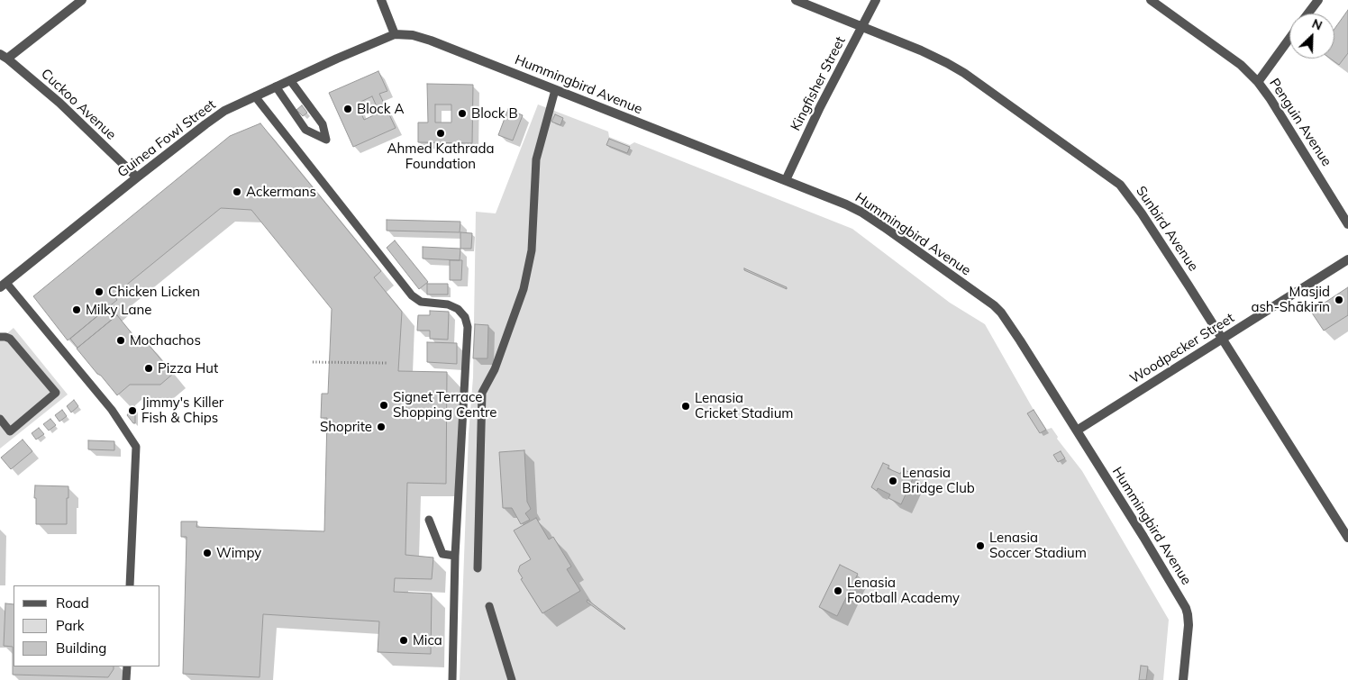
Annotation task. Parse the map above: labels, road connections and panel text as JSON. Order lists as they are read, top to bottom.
{
  "streets": {
    "street": [
      "Kingfisher Street",
      "Hummingbird Avenue",
      "Cuckoo Avenue",
      "Penguin Avenue",
      "Guinea Fowl Street",
      "Sunbird Avenue",
      "Woodpecker Street"
    ]
  },
  "crossings": [
    ["Kingfisher Street", "Hummingbird Avenue"],
    ["Kingfisher Street", "Sunbird Avenue"],
    ["Hummingbird Avenue", "Guinea Fowl Street"],
    ["Hummingbird Avenue", "Woodpecker Street"],
    ["Cuckoo Avenue", "Guinea Fowl Street"],
    ["Sunbird Avenue", "Woodpecker Street"]
  ],
  "places": [
    "Block A",
    "Block B",
    "Ahmed Kathrada Foundation",
    "Ackermans",
    "Chicken Licken",
    "Masjid ash-Shākirīn",
    "Milky Lane",
    "Mochachos",
    "Pizza Hut",
    "Signet Terrace Shopping Centre",
    "Lenasia Cricket Stadium",
    "Jimmy's Killer Fish & Chips",
    "Shoprite",
    "Lenasia Bridge Club",
    "Lenasia Soccer Stadium",
    "Wimpy",
    "Lenasia Football Academy",
    "Mica"
  ],
  "legend": ["Road", "Park", "Building"],
  "north": "top right"
}
